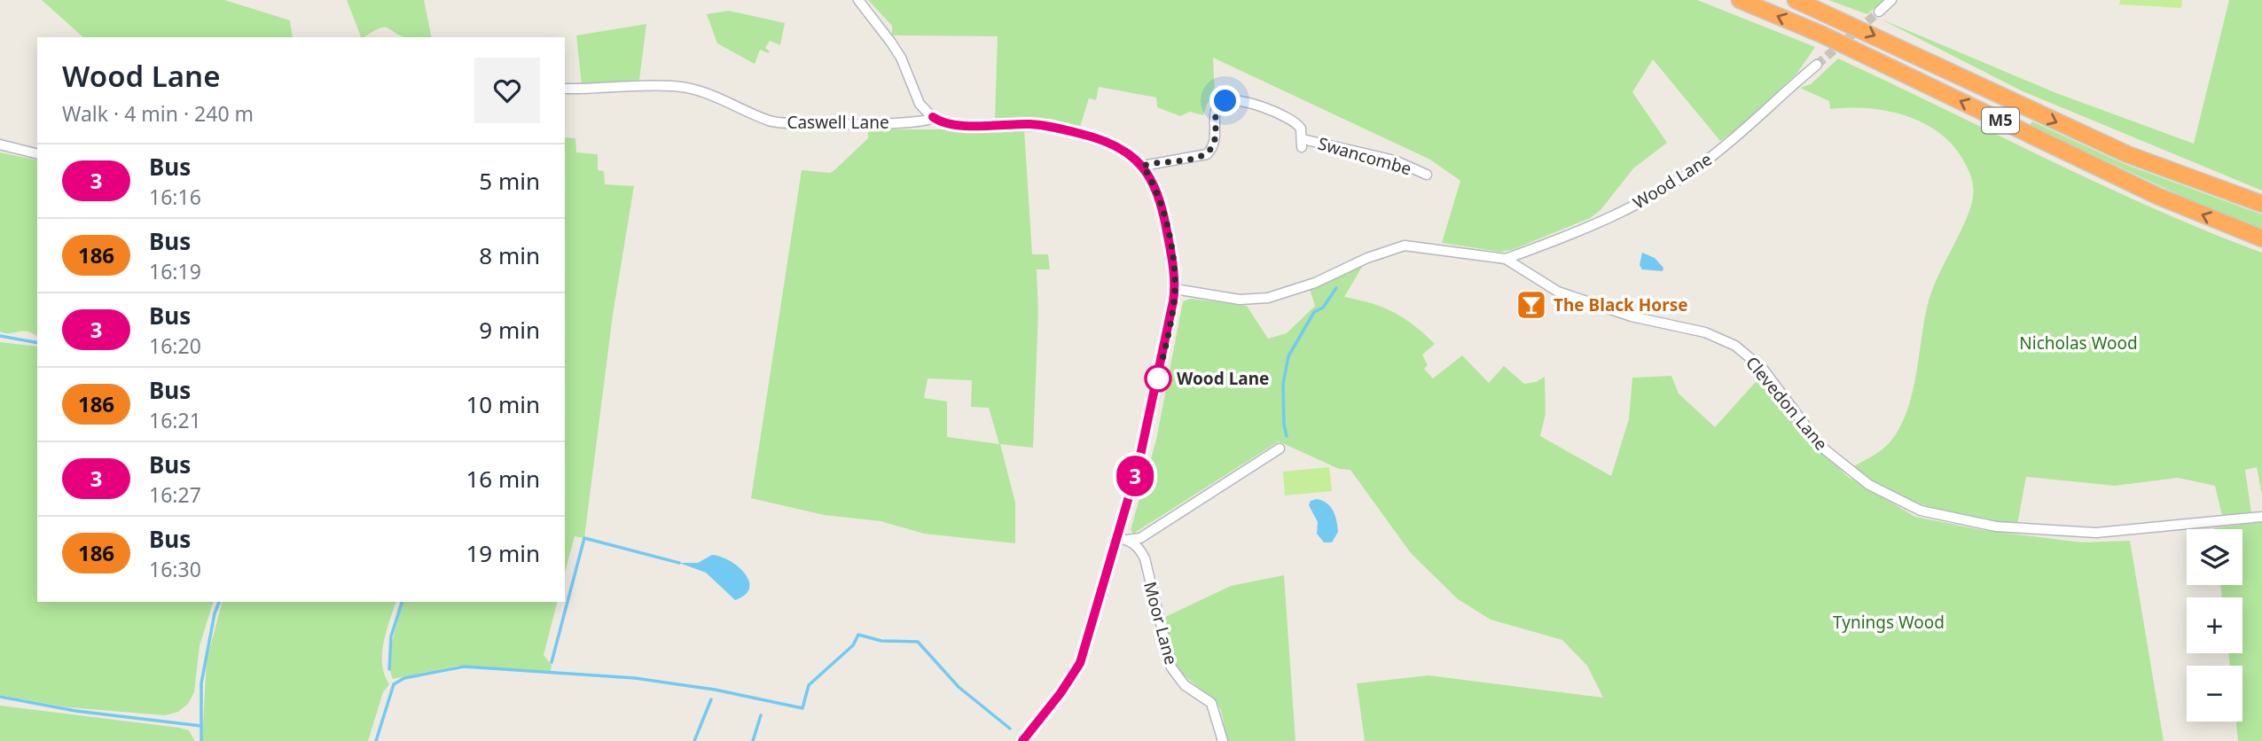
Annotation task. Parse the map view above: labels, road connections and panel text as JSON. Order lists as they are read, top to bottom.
{
  "streets": {
    "highway": ["M5"],
    "street": [
      "Caswell Lane",
      "Swancombe",
      "Wood Lane",
      "Clevedon Lane",
      "Moor Lane"
    ]
  },
  "crossings": [
    ["Wood Lane", "Clevedon Lane"]
  ],
  "parks": ["Nicholas Wood", "Tynings Wood"],
  "places": {
    "bar": ["The Black Horse"],
    "other": ["Wood Lane"]
  },
  "lines": ["bus line 3"],
  "page": {
    "on_map": "3",
    "heading": ["Wood Lane", "Walk · 4 min · 240 m"],
    "list": [
      {
        "mark": "3",
        "name": "Bus",
        "note": "16:16",
        "value": "5 min"
      },
      {
        "mark": "186",
        "name": "Bus",
        "note": "16:19",
        "value": "8 min"
      },
      {
        "mark": "3",
        "name": "Bus",
        "note": "16:20",
        "value": "9 min"
      },
      {
        "mark": "186",
        "name": "Bus",
        "note": "16:21",
        "value": "10 min"
      },
      {
        "mark": "3",
        "name": "Bus",
        "note": "16:27",
        "value": "16 min"
      },
      {
        "mark": "186",
        "name": "Bus",
        "note": "16:30",
        "value": "19 min"
      }
    ],
    "map_buttons": ["+", "−"]
  }
}
